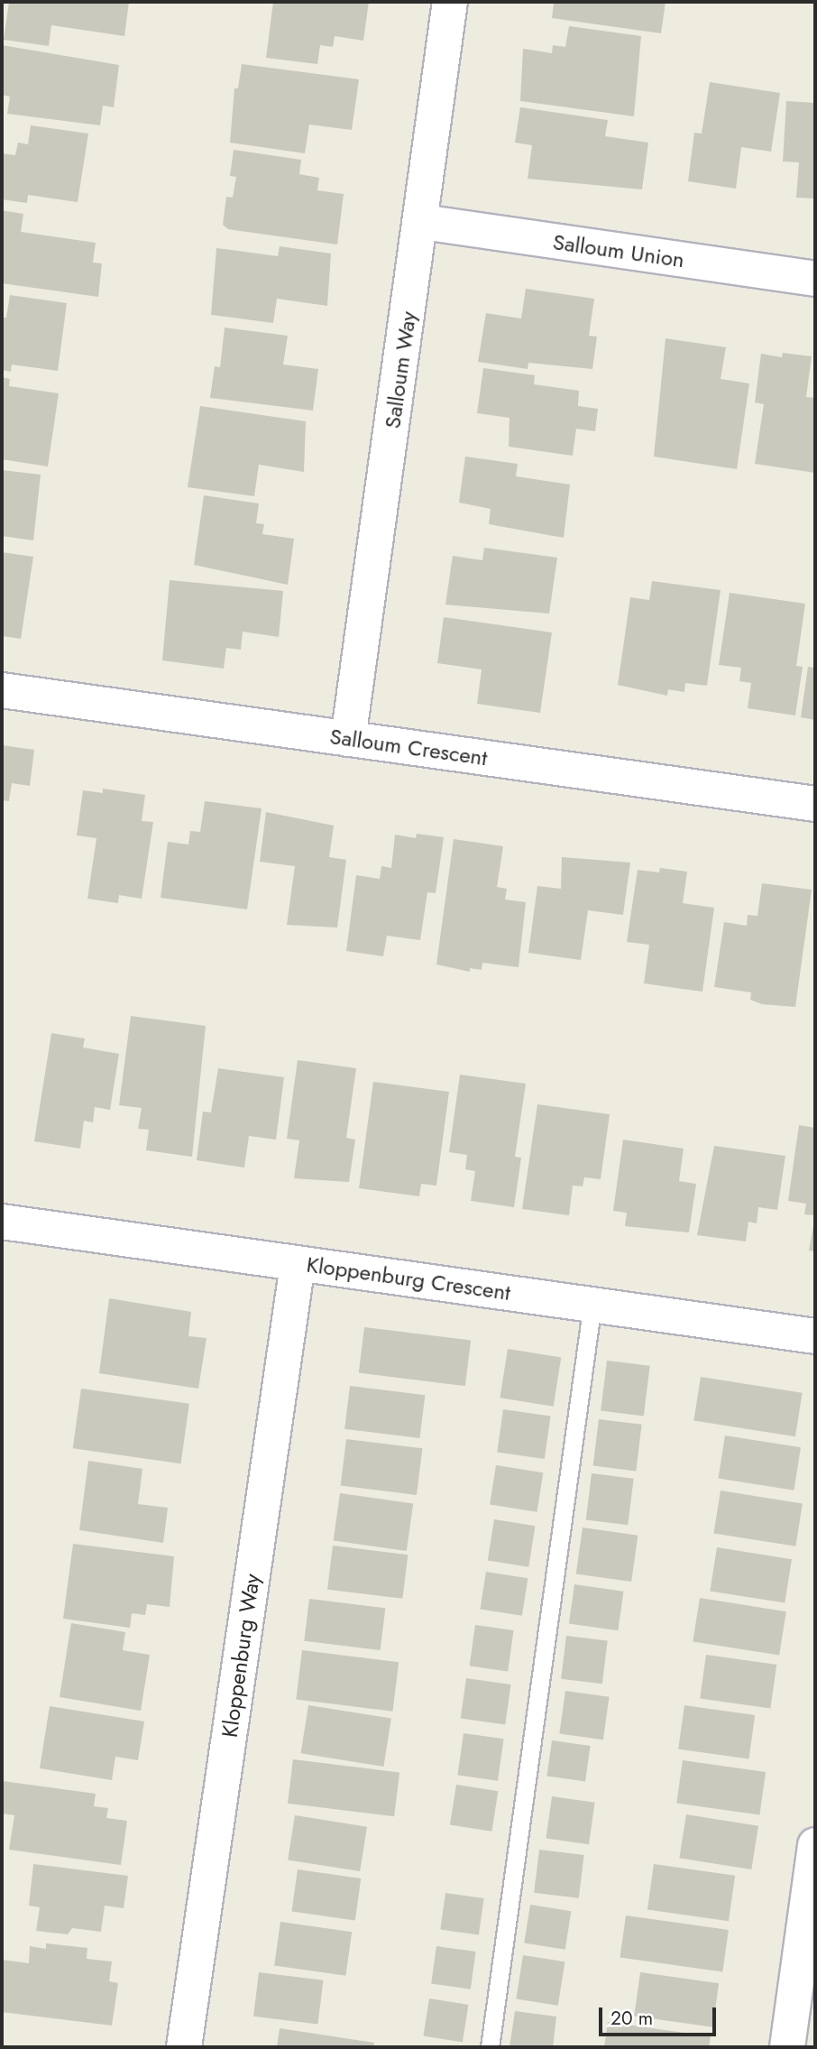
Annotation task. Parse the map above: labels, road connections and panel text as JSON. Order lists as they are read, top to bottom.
{
  "streets": {
    "street": [
      "Salloum Union",
      "Salloum Way",
      "Salloum Crescent",
      "Kloppenburg Crescent",
      "Kloppenburg Way"
    ]
  },
  "crossings": [
    ["Salloum Union", "Salloum Way"],
    ["Salloum Way", "Salloum Crescent"],
    ["Kloppenburg Crescent", "Kloppenburg Way"]
  ],
  "scale_bar": "20 m"
}
